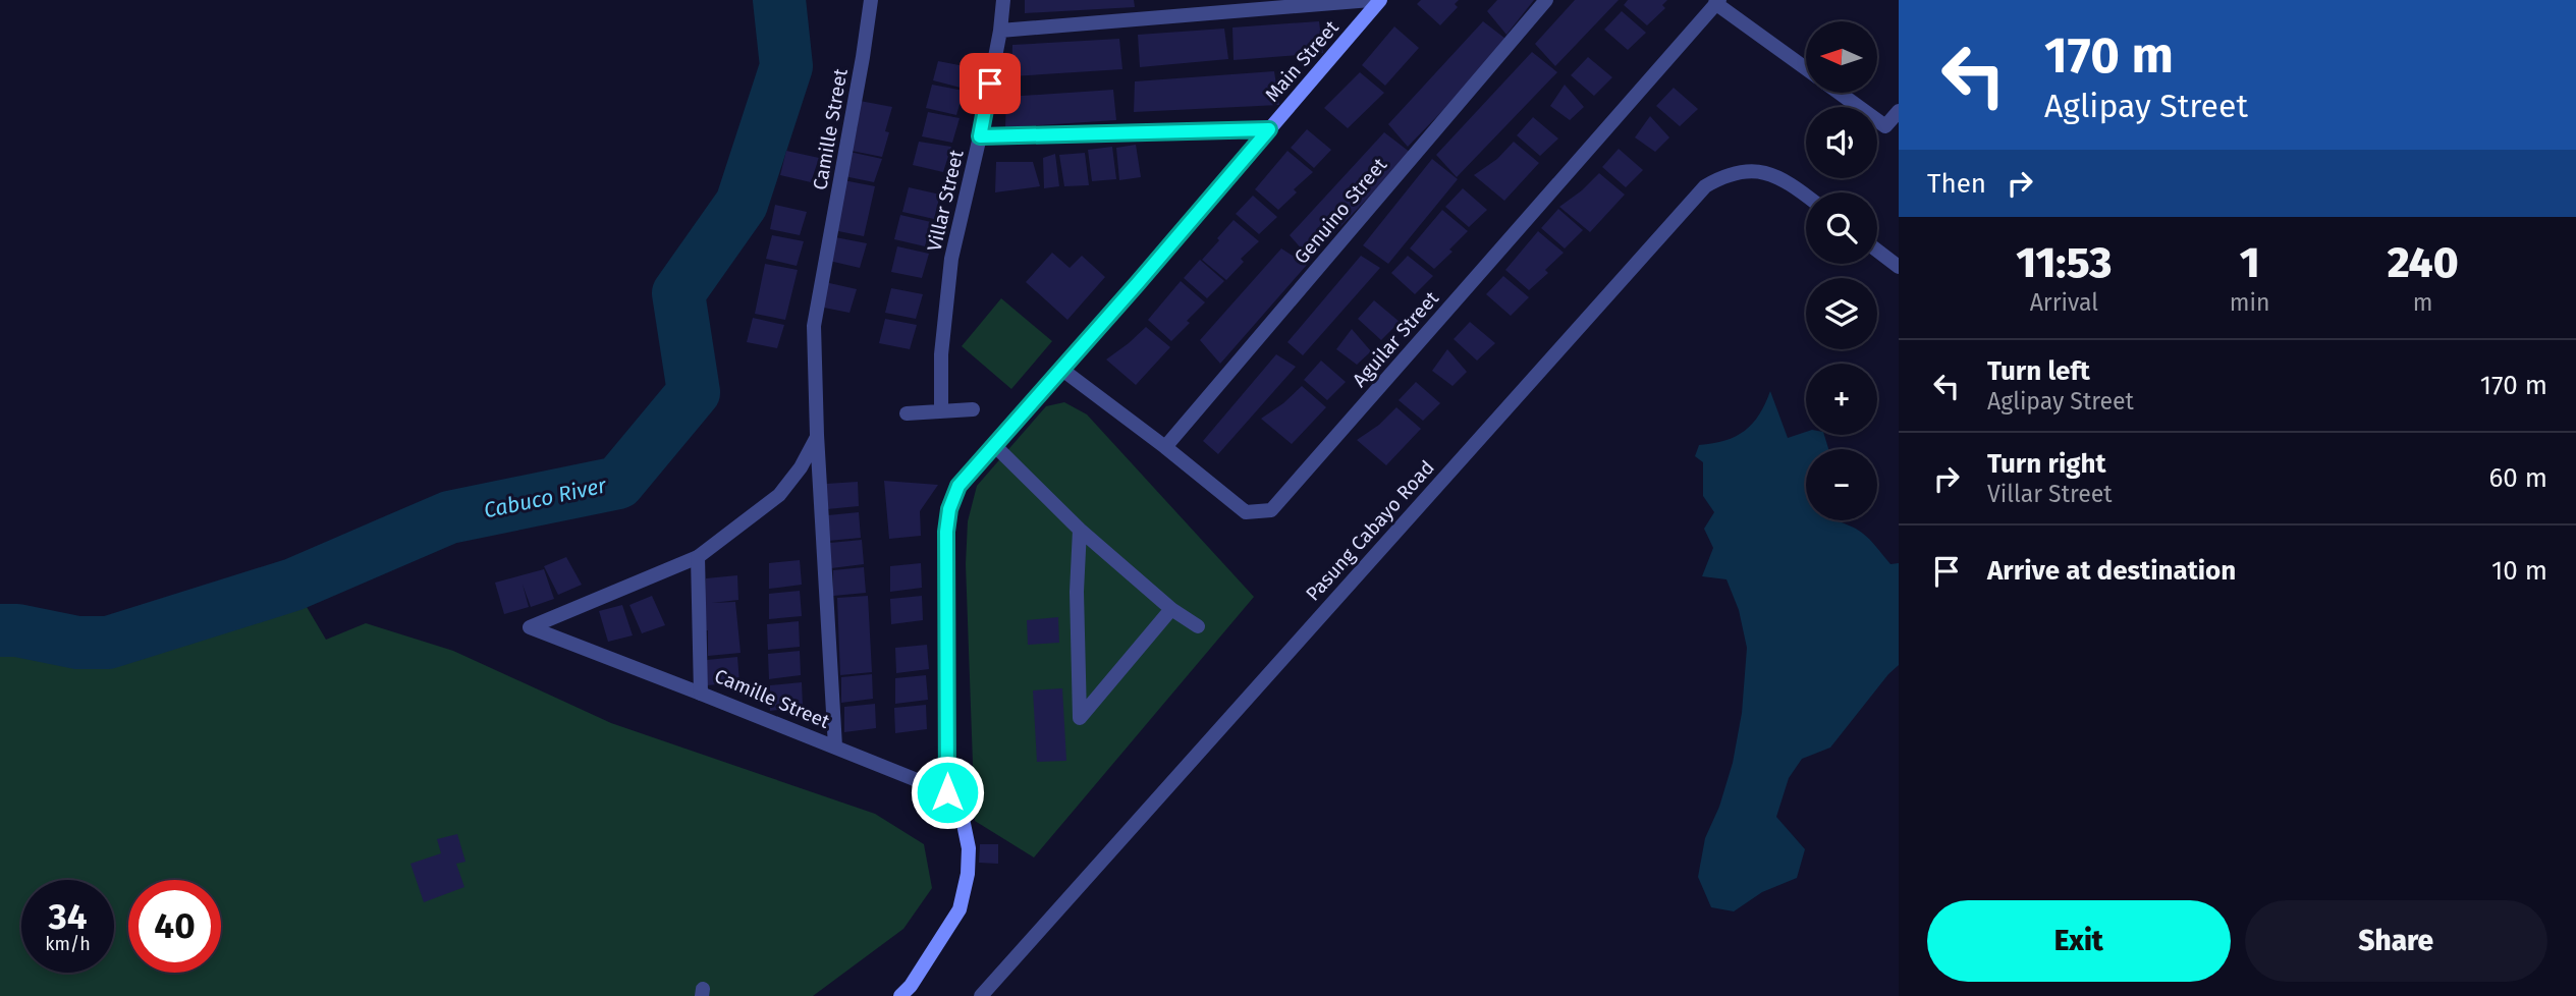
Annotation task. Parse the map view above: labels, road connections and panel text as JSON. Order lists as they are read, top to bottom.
{
  "streets": {
    "street": [
      "Main Street",
      "Camille Street",
      "Villar Street",
      "Genuino Street",
      "Aguilar Street",
      "Pasung Cabayo Road"
    ]
  },
  "crossings": [
    ["Main Street", "Camille Street"],
    ["Main Street", "Aguilar Street"],
    ["Genuino Street", "Aguilar Street"]
  ],
  "water": ["Cabuco River"],
  "north": "left",
  "page": {
    "turn": ["170 m", "Aglipay Street"],
    "map_buttons": ["+", "−"],
    "then": "Then",
    "eta": [
      "11:53",
      "Arrival",
      "1",
      "min",
      "240",
      "m"
    ],
    "list": [
      {
        "name": "Turn left",
        "note": "Aglipay Street",
        "value": "170 m"
      },
      {
        "name": "Turn right",
        "note": "Villar Street",
        "value": "60 m"
      },
      {
        "name": "Arrive at destination",
        "value": "10 m"
      }
    ],
    "speed": "34 km/h",
    "limit": "40",
    "buttons": ["Exit", "Share"]
  }
}
